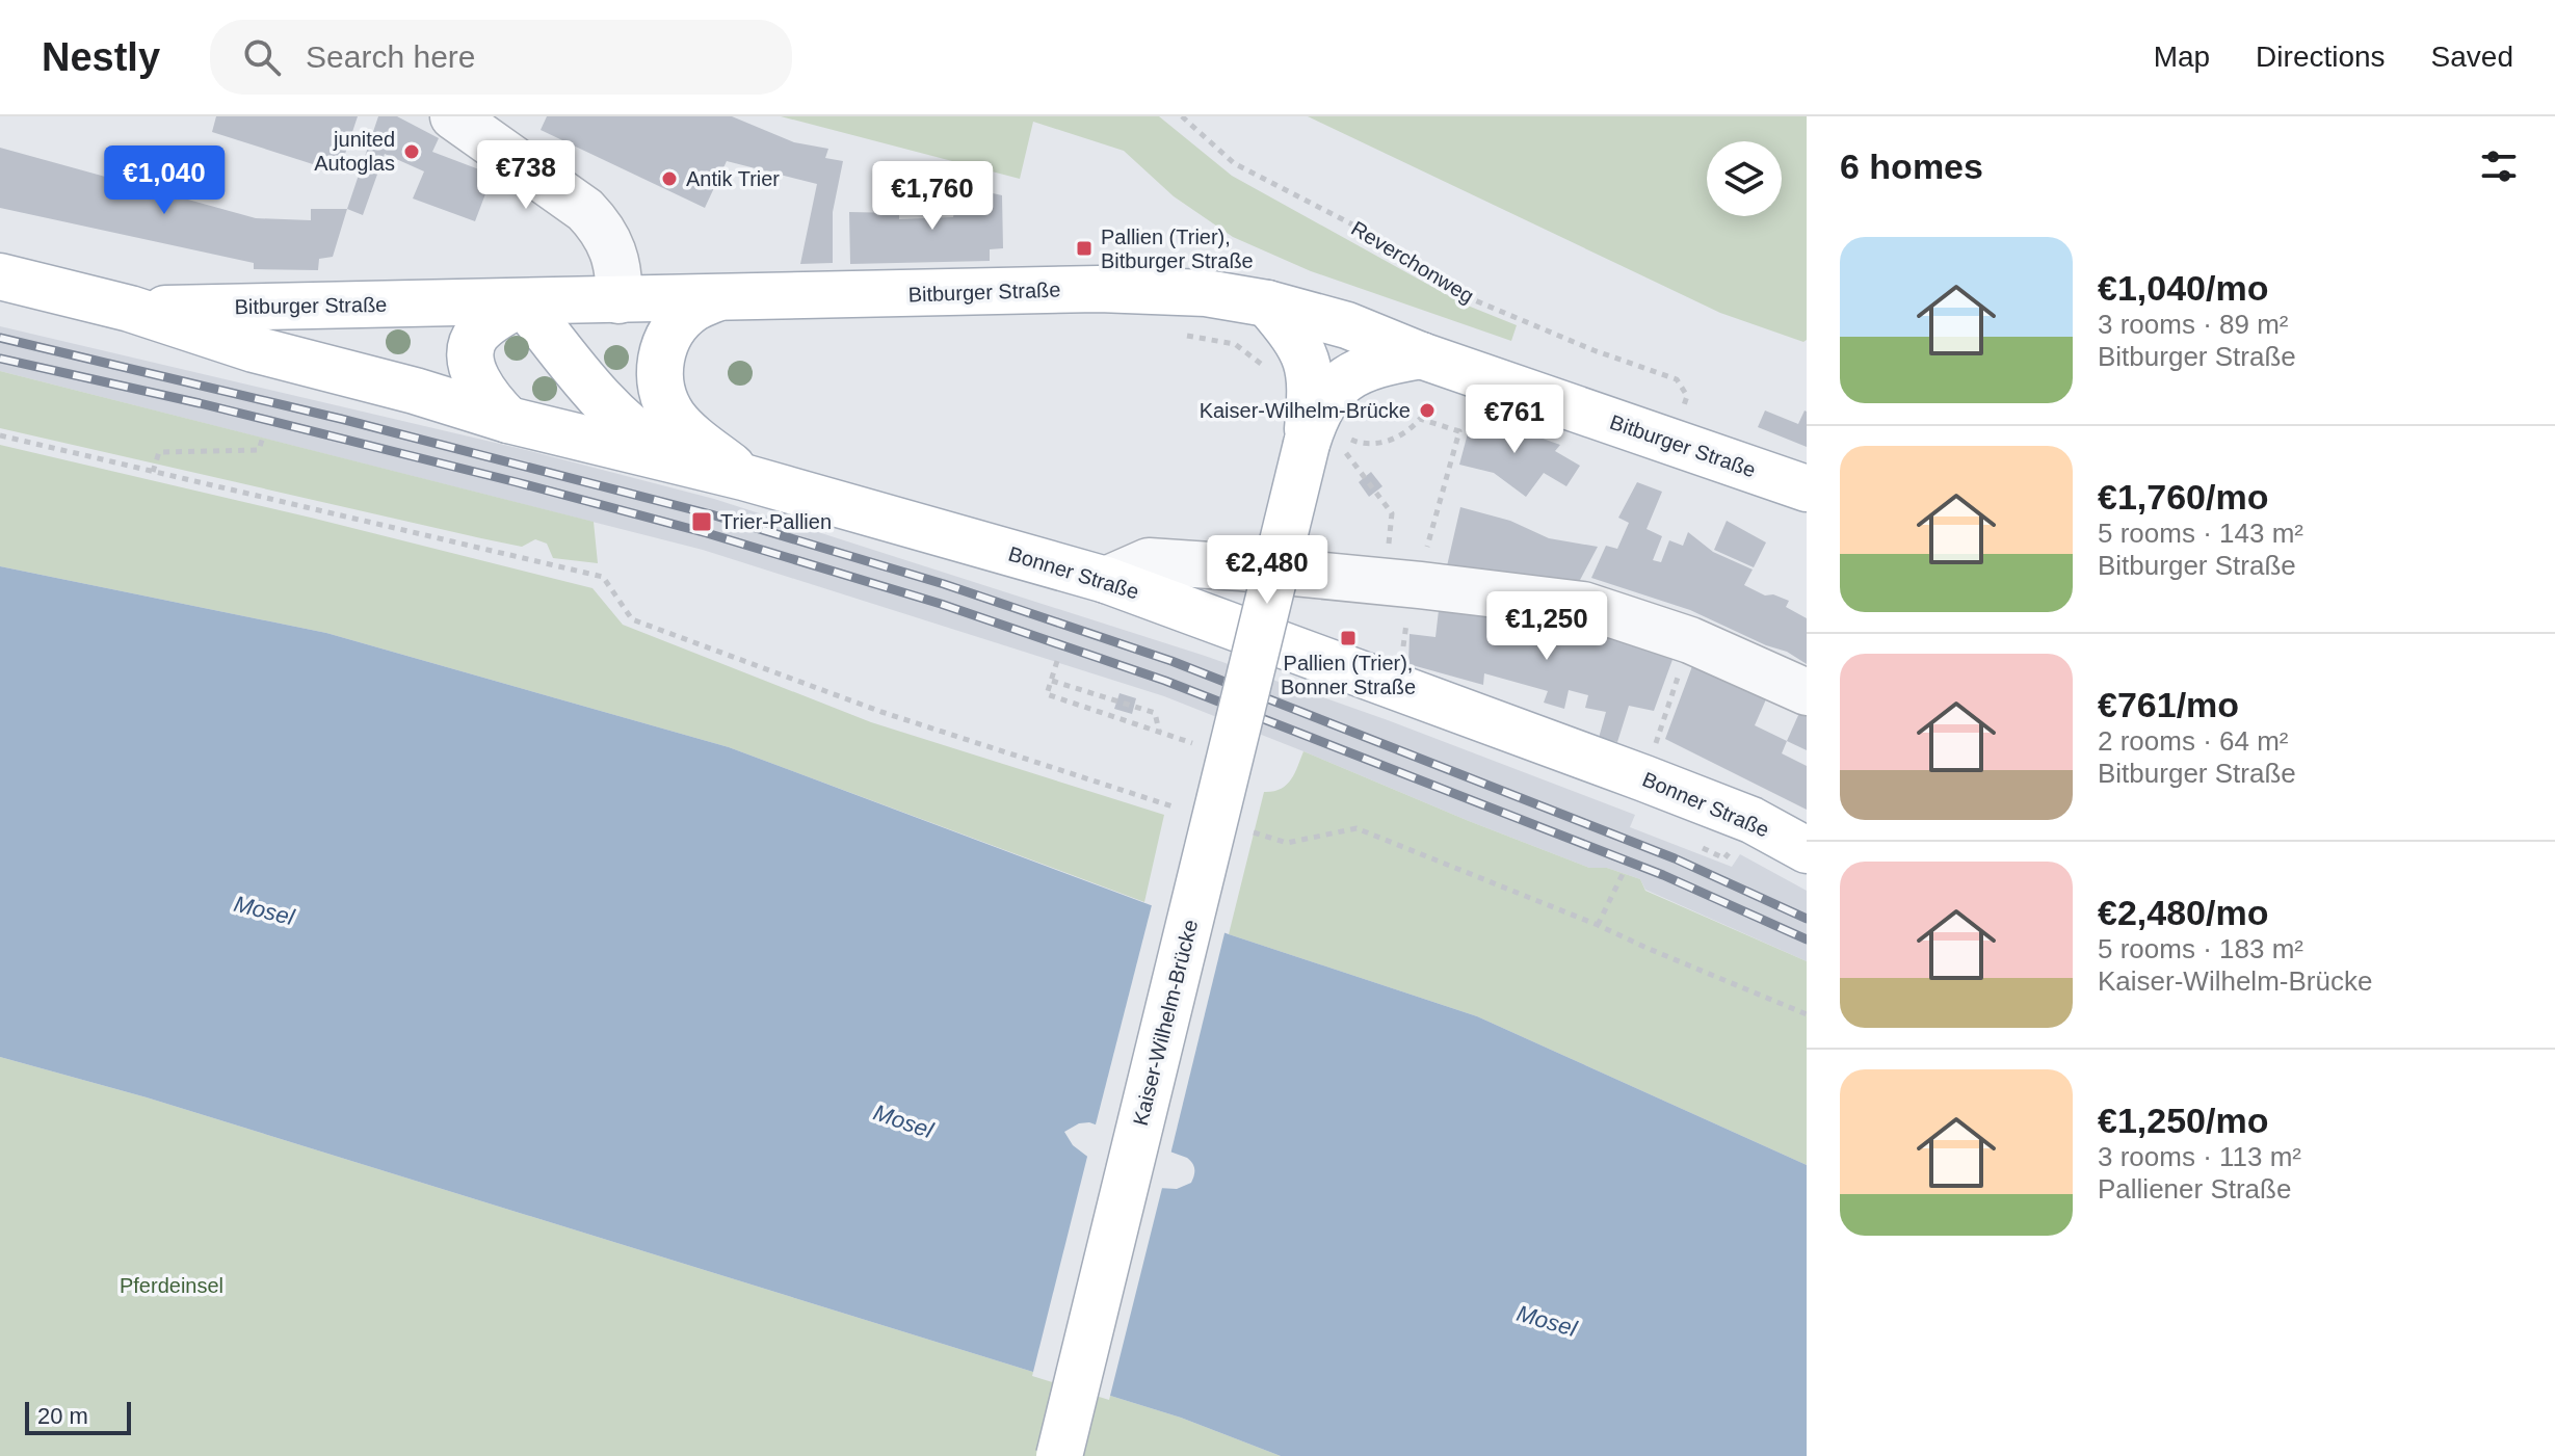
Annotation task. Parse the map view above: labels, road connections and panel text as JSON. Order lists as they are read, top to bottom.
{
  "streets": {
    "main road": ["Bitburger Straße", "Bonner Straße", "Kaiser-Wilhelm-Brücke"],
    "path": ["Reverchonweg"]
  },
  "crossings": [
    ["Bitburger Straße", "Bonner Straße"],
    ["Bitburger Straße", "Kaiser-Wilhelm-Brücke"]
  ],
  "water": ["Mosel"],
  "parks": ["Pferdeinsel"],
  "places": {
    "other": ["junited Autoglas", "Antik Trier", "Kaiser-Wilhelm-Brücke"],
    "transit": ["Pallien (Trier), Bitburger Straße", "Trier-Pallien", "Pallien (Trier), Bonner Straße"]
  },
  "scale_bar": "20 m",
  "page": {
    "header": "Nestly",
    "search": "Search here",
    "nav": ["Map", "Directions", "Saved"],
    "heading": "6 homes",
    "price": [
      "€738",
      "€1,040",
      "€1,760",
      "€761",
      "€2,480",
      "€1,250"
    ],
    "list": [
      {
        "name": "€1,040/mo",
        "note": "3 rooms · 89 m² · Bitburger Straße"
      },
      {
        "name": "€1,760/mo",
        "note": "5 rooms · 143 m² · Bitburger Straße"
      },
      {
        "name": "€761/mo",
        "note": "2 rooms · 64 m² · Bitburger Straße"
      },
      {
        "name": "€2,480/mo",
        "note": "5 rooms · 183 m² · Kaiser-Wilhelm-Brücke"
      },
      {
        "name": "€1,250/mo",
        "note": "3 rooms · 113 m² · Palliener Straße"
      }
    ],
    "scale": "20 m"
  }
}
